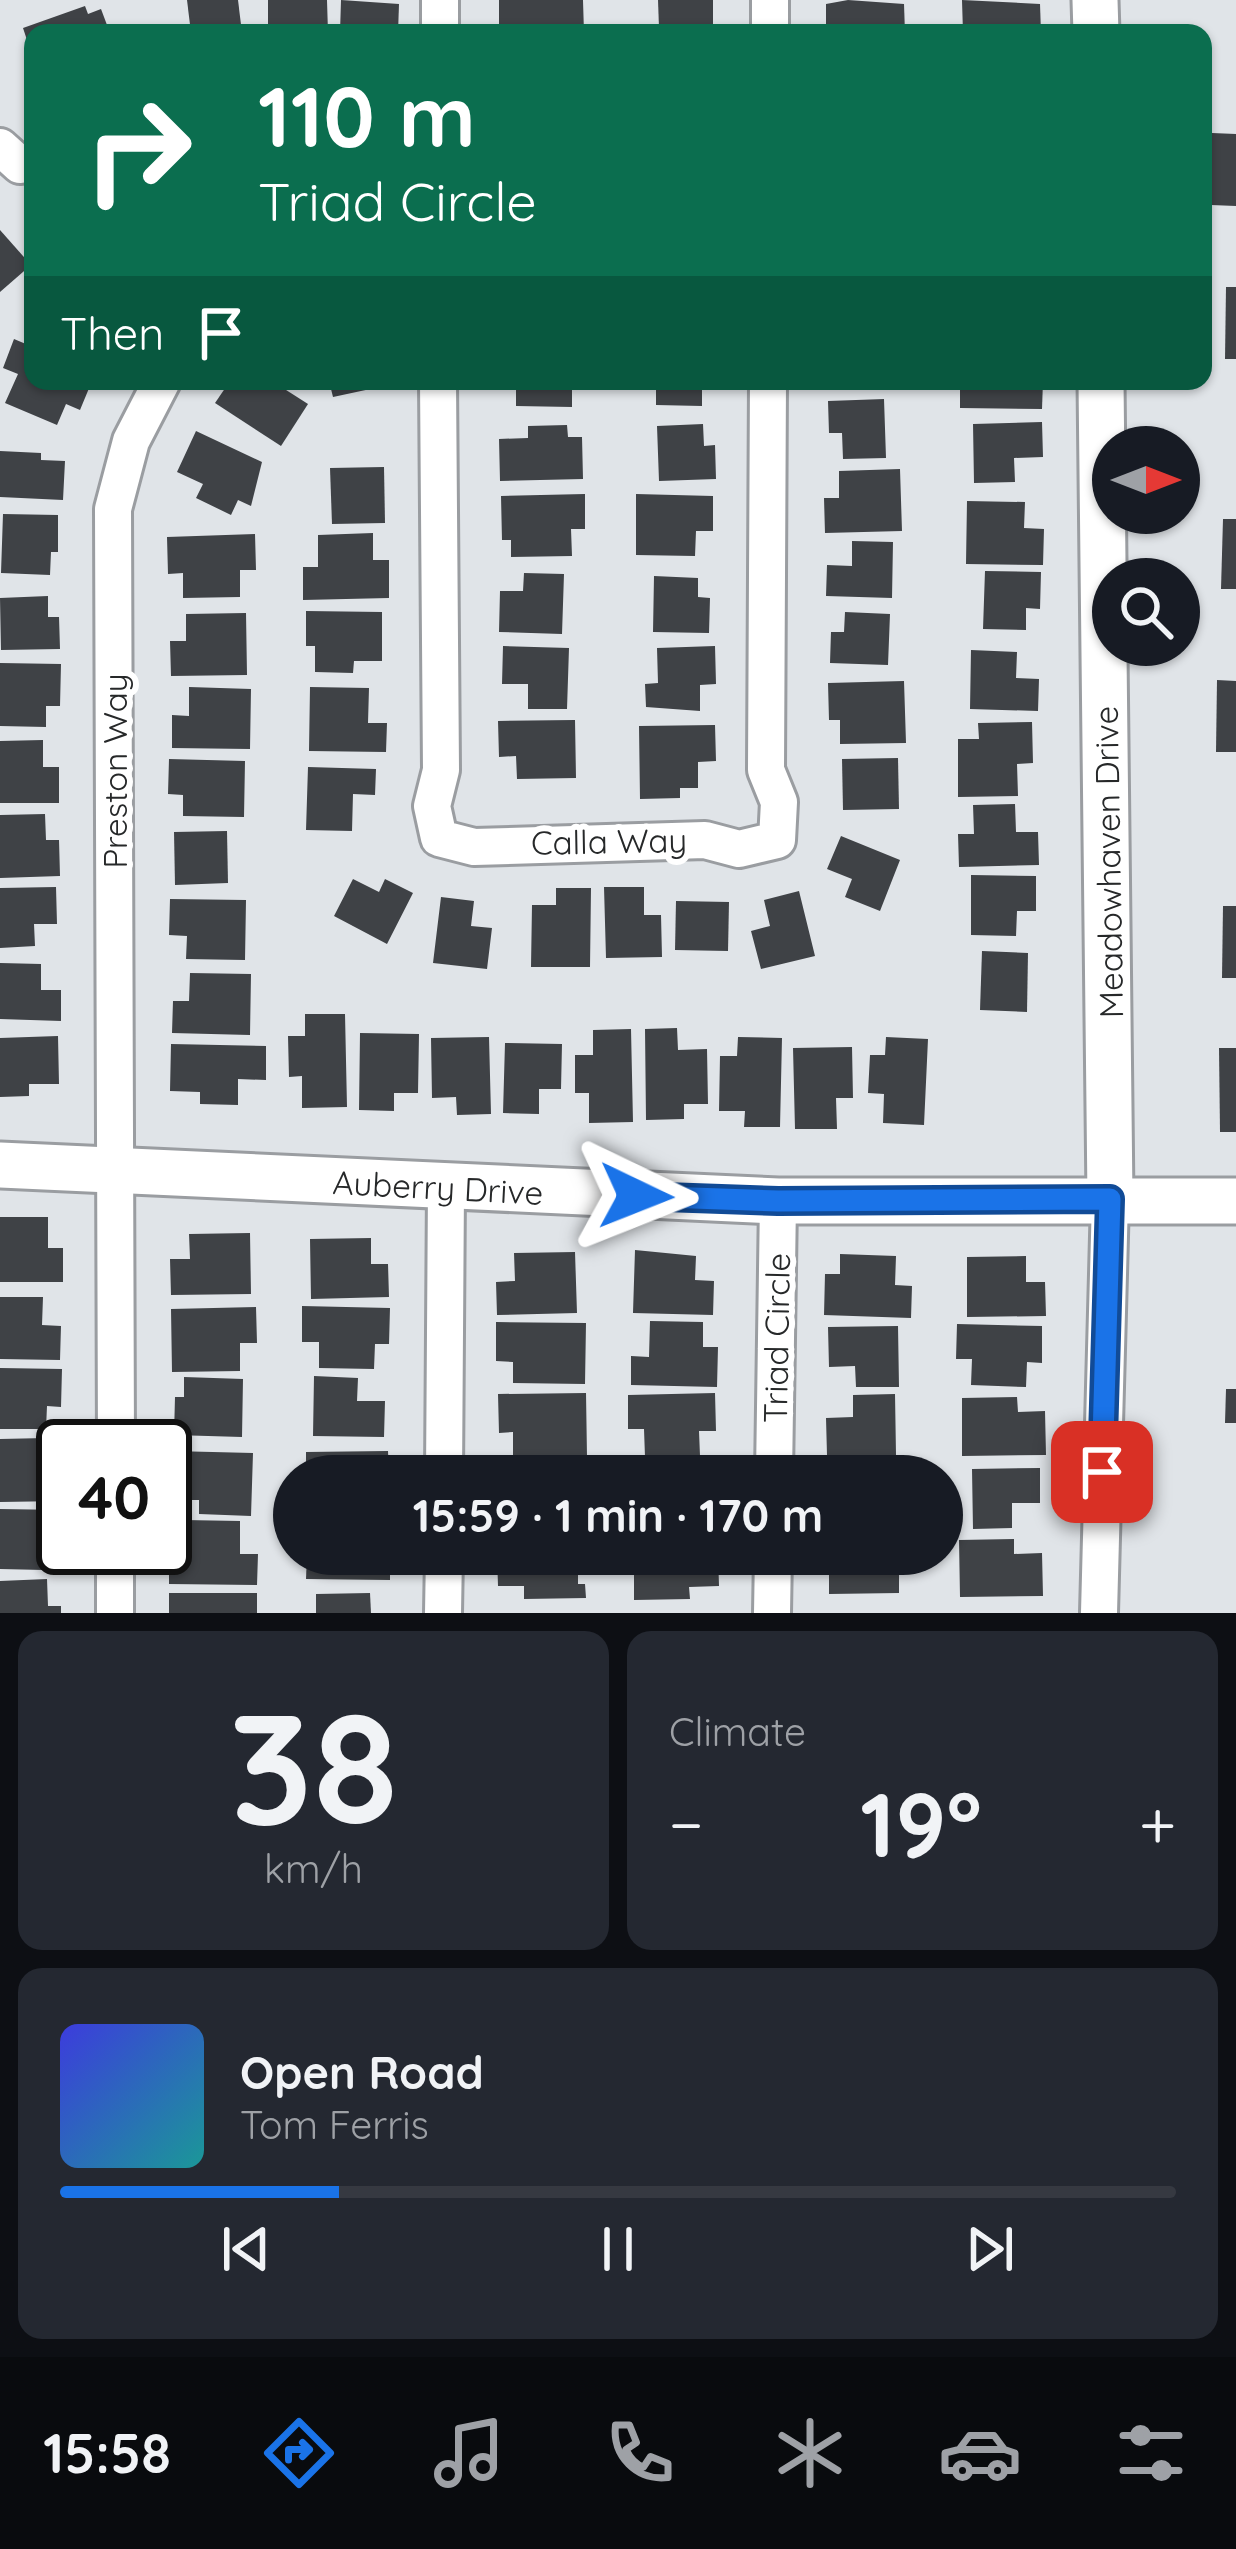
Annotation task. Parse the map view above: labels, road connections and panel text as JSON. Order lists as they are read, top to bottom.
{
  "streets": {
    "street": [
      "Preston Way",
      "Calla Way",
      "Meadowhaven Drive",
      "Auberry Drive",
      "Triad Circle"
    ]
  },
  "crossings": [
    ["Preston Way", "Auberry Drive"],
    ["Meadowhaven Drive", "Auberry Drive"],
    ["Auberry Drive", "Triad Circle"]
  ],
  "north": "right",
  "page": {
    "turn": ["110 m", "Triad Circle"],
    "then": "Then",
    "limit": "40",
    "trip": "15:59 · 1 min · 170 m",
    "tile": [
      ["38", "km/h"],
      "Climate"
    ],
    "heat": ["−", "19°", "+"],
    "song": ["Open Road", "Tom Ferris"],
    "tabs": "15:58"
  }
}
